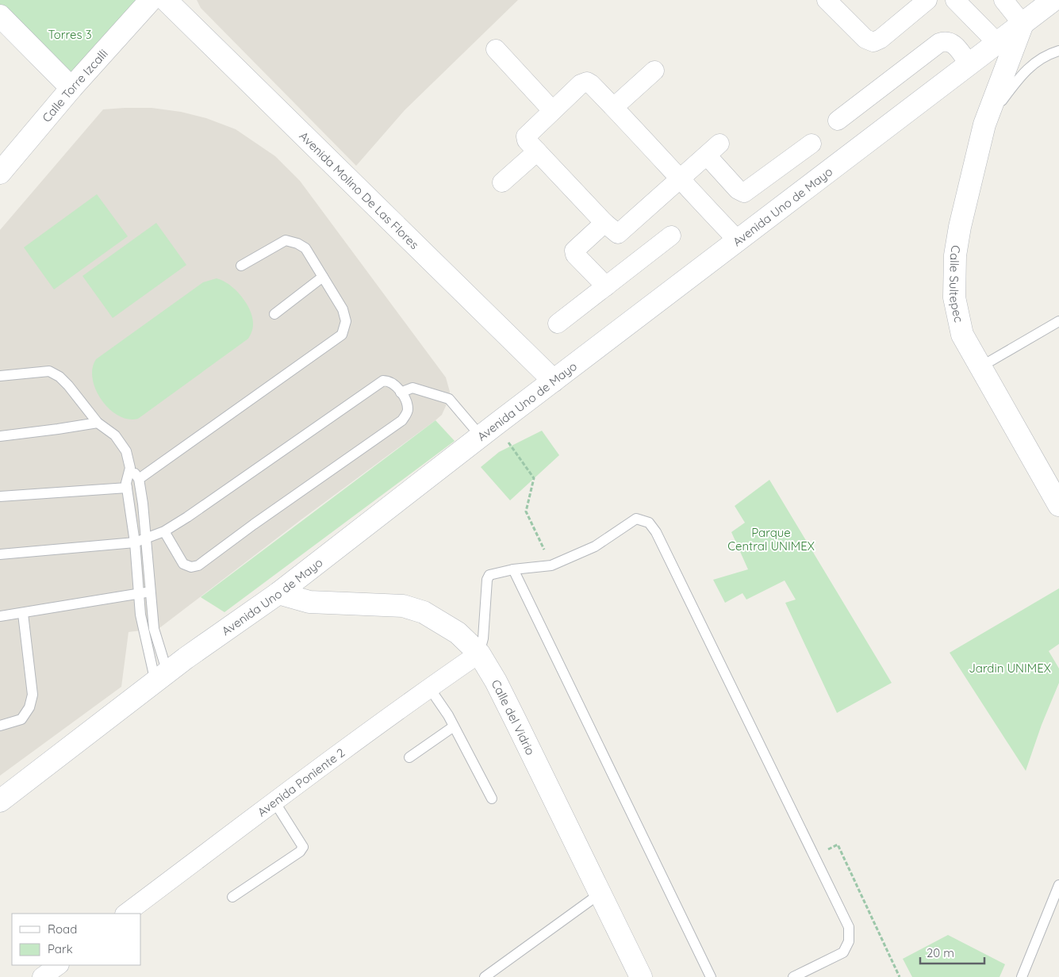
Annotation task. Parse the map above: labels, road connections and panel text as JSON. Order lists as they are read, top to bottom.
{
  "streets": {
    "main road": [
      "Calle Torre Izcalli",
      "Avenida Molino De Las Flores",
      "Avenida Uno de Mayo",
      "Calle Sultepec",
      "Calle del Vidrio"
    ],
    "street": ["Avenida Poniente 2"]
  },
  "crossings": [
    ["Avenida Molino De Las Flores", "Avenida Uno de Mayo"],
    ["Avenida Uno de Mayo", "Calle Sultepec"],
    ["Avenida Uno de Mayo", "Calle del Vidrio"],
    ["Calle del Vidrio", "Avenida Poniente 2"]
  ],
  "parks": ["Torres 3", "Parque Central UNIMEX", "Jardin UNIMEX"],
  "legend": ["Road", "Park"],
  "scale_bar": "20 m"
}
